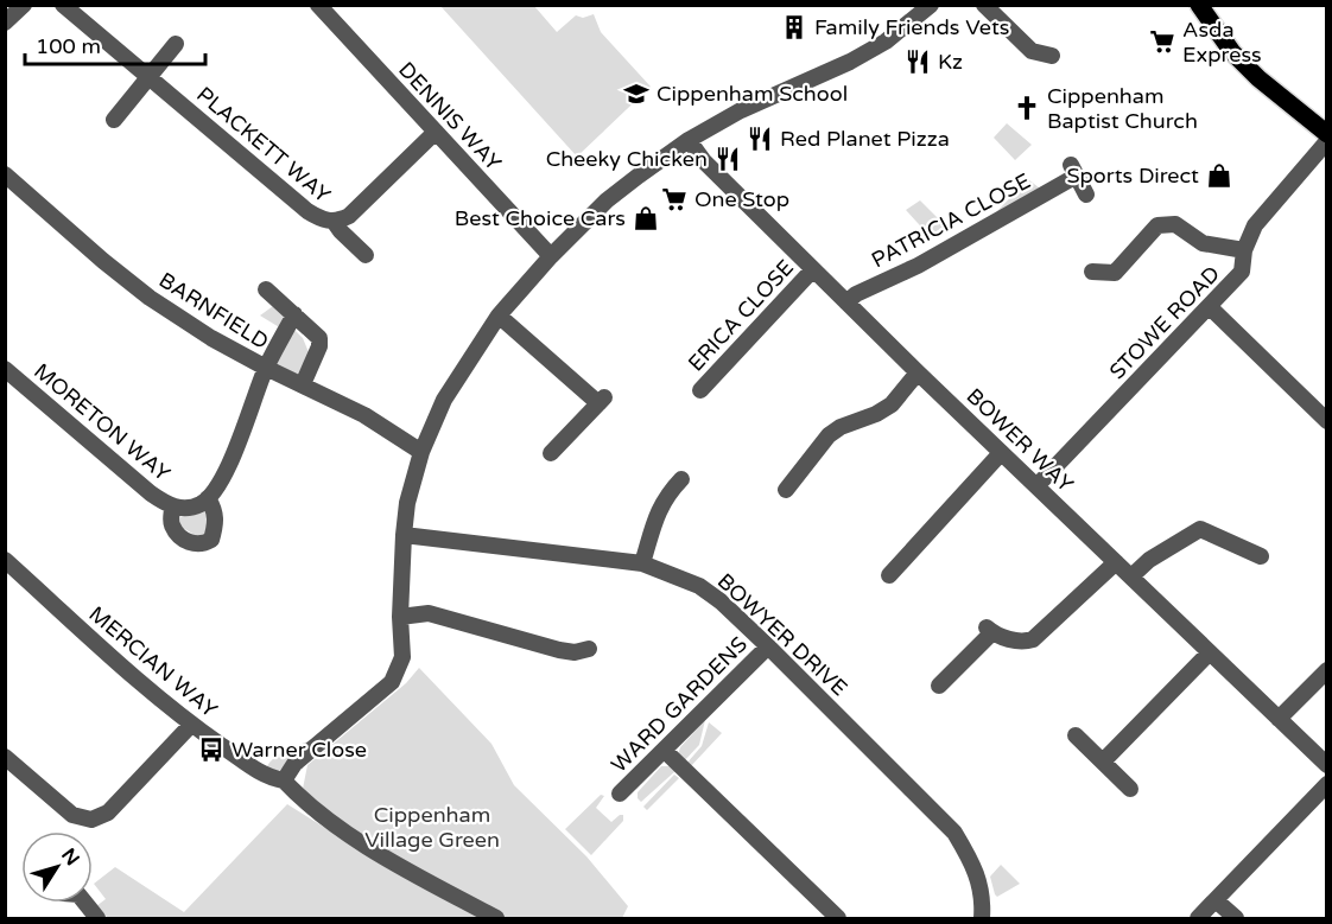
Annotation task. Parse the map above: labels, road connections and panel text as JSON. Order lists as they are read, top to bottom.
{
  "streets": {
    "street": [
      "DENNIS WAY",
      "PLACKETT WAY",
      "PATRICIA CLOSE",
      "BARNFIELD",
      "ERICA CLOSE",
      "STOWE ROAD",
      "MORETON WAY",
      "BOWER WAY",
      "BOWYER DRIVE",
      "MERCIAN WAY",
      "WARD GARDENS"
    ]
  },
  "crossings": [
    ["DENNIS WAY", "PLACKETT WAY"],
    ["PATRICIA CLOSE", "BOWER WAY"],
    ["ERICA CLOSE", "BOWER WAY"],
    ["STOWE ROAD", "BOWER WAY"],
    ["BOWYER DRIVE", "WARD GARDENS"]
  ],
  "parks": ["Cippenham Village Green"],
  "places": {
    "building": ["Family Friends Vets"],
    "supermarket": ["Asda Express", "One Stop"],
    "restaurant": ["Kz", "Red Planet Pizza", "Cheeky Chicken"],
    "school or university": ["Cippenham School"],
    "church": ["Cippenham Baptist Church"],
    "shop": ["Sports Direct", "Best Choice Cars"],
    "bus stop": ["Warner Close"]
  },
  "scale_bar": "100 m",
  "north": "top right"
}
